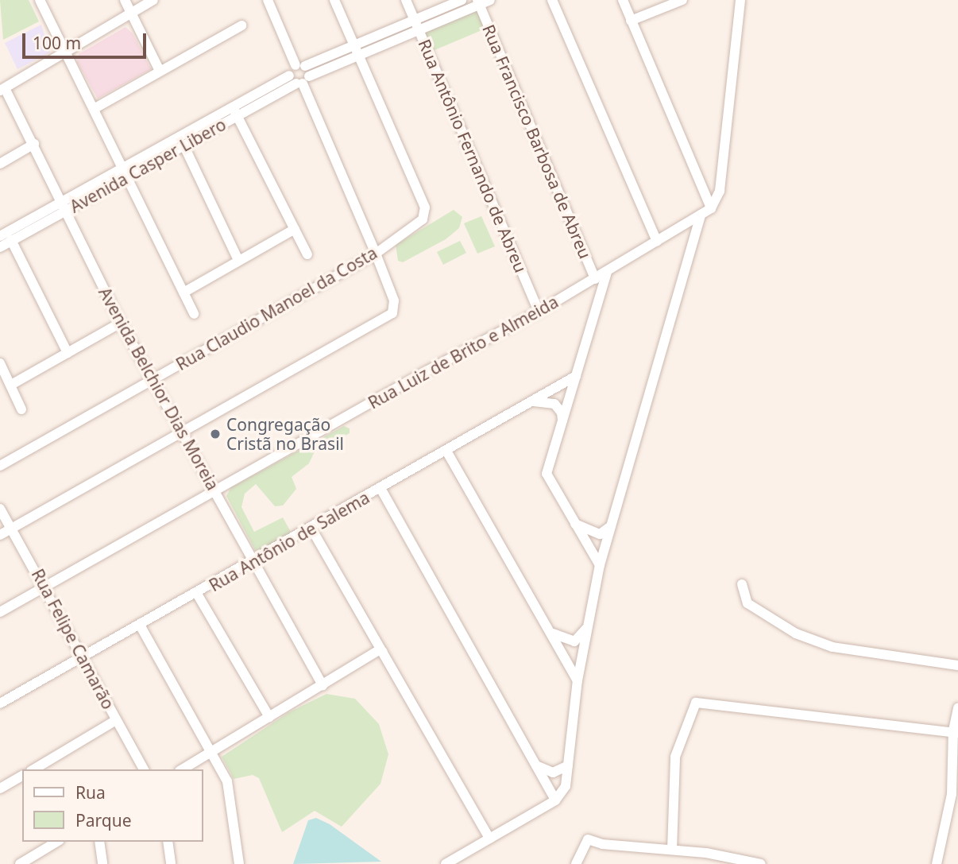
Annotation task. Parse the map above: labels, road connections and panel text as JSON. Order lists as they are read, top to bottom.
{
  "streets": {
    "street": [
      "Rua Francisco Barbosa de Abreu",
      "Rua Antônio Fernando de Abreu",
      "Avenida Casper Libero",
      "Rua Claudio Manoel da Costa",
      "Rua Luiz de Brito e Almeida",
      "Avenida Belchior Dias Moreia",
      "Rua Antônio de Salema",
      "Rua Felipe Camarão"
    ]
  },
  "crossings": [
    ["Rua Francisco Barbosa de Abreu", "Avenida Casper Libero"],
    ["Rua Francisco Barbosa de Abreu", "Rua Luiz de Brito e Almeida"],
    ["Rua Antônio Fernando de Abreu", "Avenida Casper Libero"],
    ["Rua Antônio Fernando de Abreu", "Rua Luiz de Brito e Almeida"],
    ["Avenida Casper Libero", "Rua Claudio Manoel da Costa"],
    ["Avenida Casper Libero", "Avenida Belchior Dias Moreia"],
    ["Rua Claudio Manoel da Costa", "Avenida Belchior Dias Moreia"],
    ["Rua Luiz de Brito e Almeida", "Avenida Belchior Dias Moreia"],
    ["Rua Luiz de Brito e Almeida", "Rua Felipe Camarão"],
    ["Avenida Belchior Dias Moreia", "Rua Antônio de Salema"],
    ["Rua Antônio de Salema", "Rua Felipe Camarão"]
  ],
  "places": ["Congregação Cristã no Brasil"],
  "legend": ["Rua", "Parque"],
  "scale_bar": "100 m"
}
